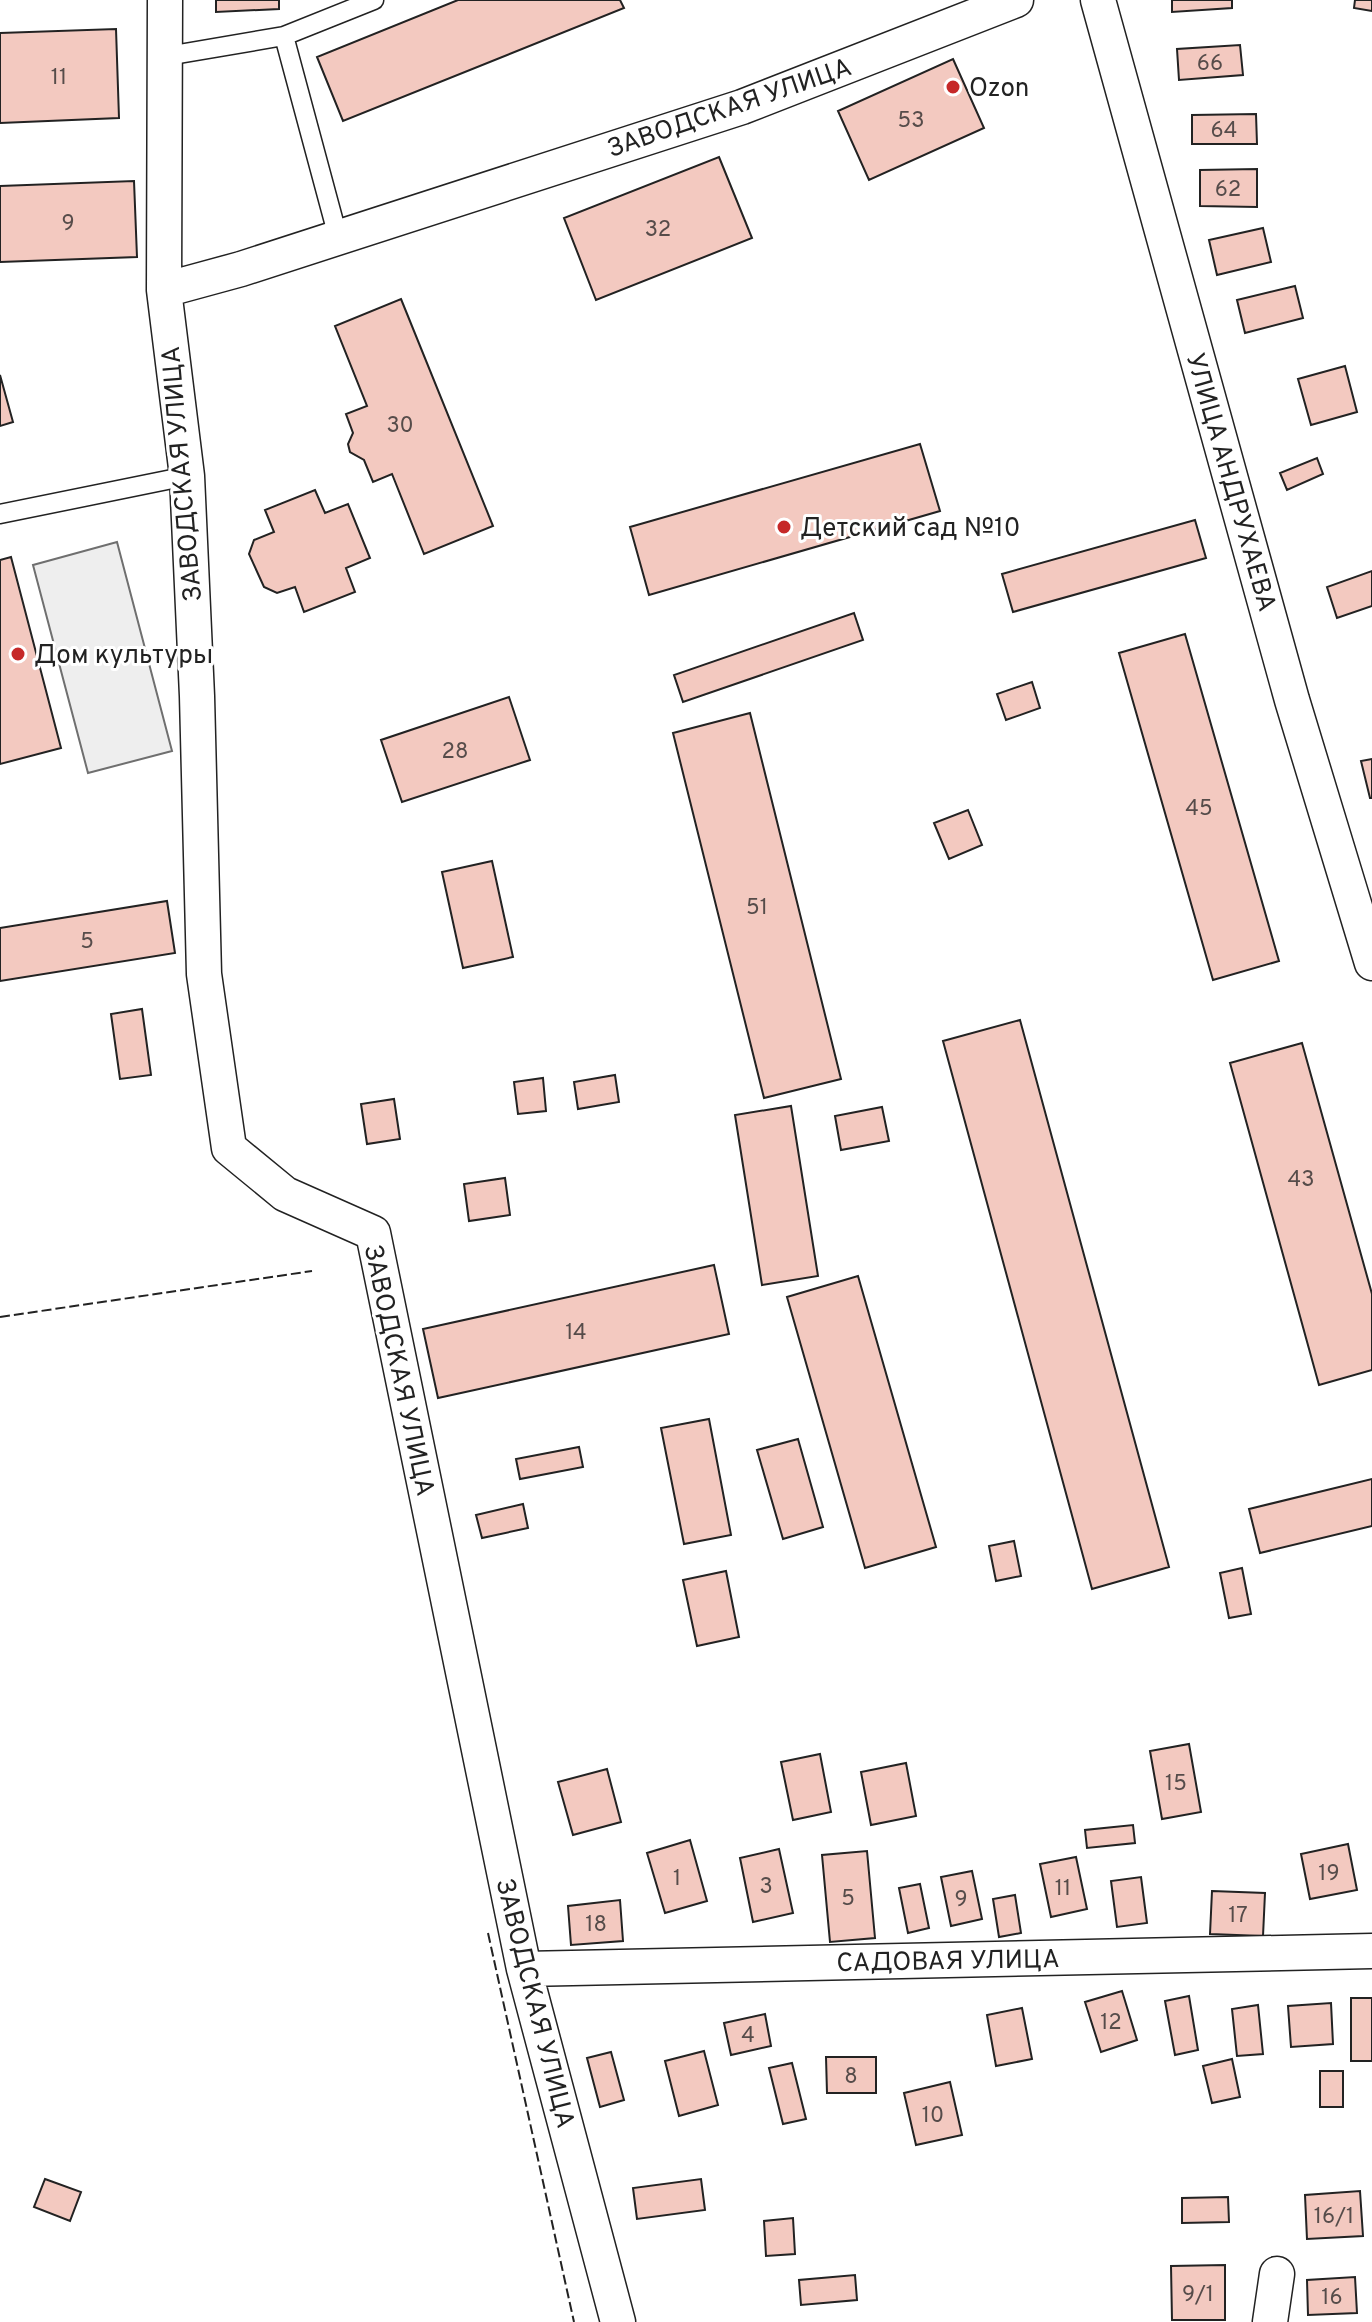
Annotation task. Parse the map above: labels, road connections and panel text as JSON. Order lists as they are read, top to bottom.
{
  "streets": {
    "street": ["ЗАВОДСКАЯ УЛИЦА", "УЛИЦА АНДРУХАЕВА", "САДОВАЯ УЛИЦА"]
  },
  "crossings": [
    ["ЗАВОДСКАЯ УЛИЦА", "САДОВАЯ УЛИЦА"]
  ],
  "places": ["Ozon", "Детский сад №10", "Дом культуры"],
  "house_numbers": [
    "66",
    "11",
    "53",
    "64",
    "62",
    "9",
    "32",
    "30",
    "28",
    "45",
    "51",
    "5",
    "43",
    "14",
    "15",
    "19",
    "1",
    "3",
    "11",
    "5",
    "9",
    "17",
    "18",
    "12",
    "4",
    "8",
    "10",
    "16/1",
    "9/1",
    "16"
  ]
}
